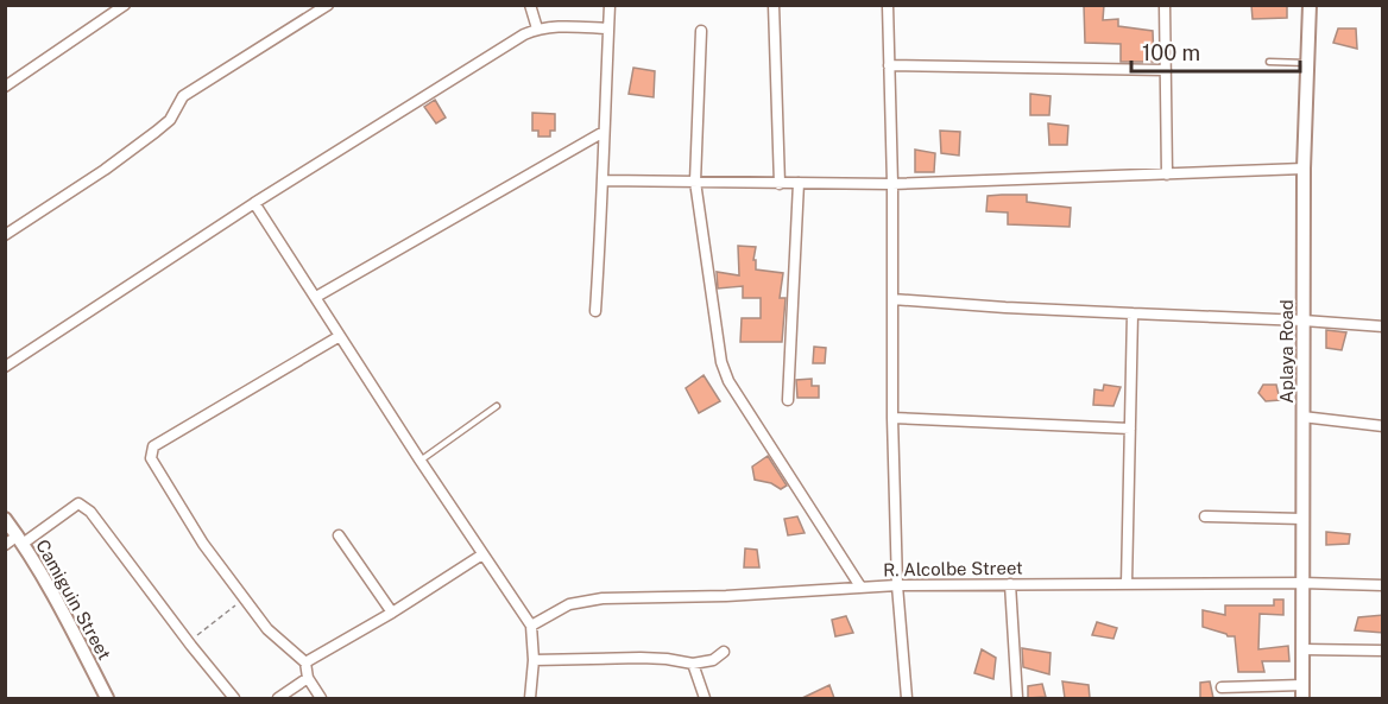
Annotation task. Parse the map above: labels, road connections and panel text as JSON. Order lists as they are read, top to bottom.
{
  "streets": {
    "street": ["Aplaya Road", "R. Alcolbe Street", "Camiguin Street"]
  },
  "crossings": [
    ["Aplaya Road", "R. Alcolbe Street"]
  ],
  "scale_bar": "100 m"
}
